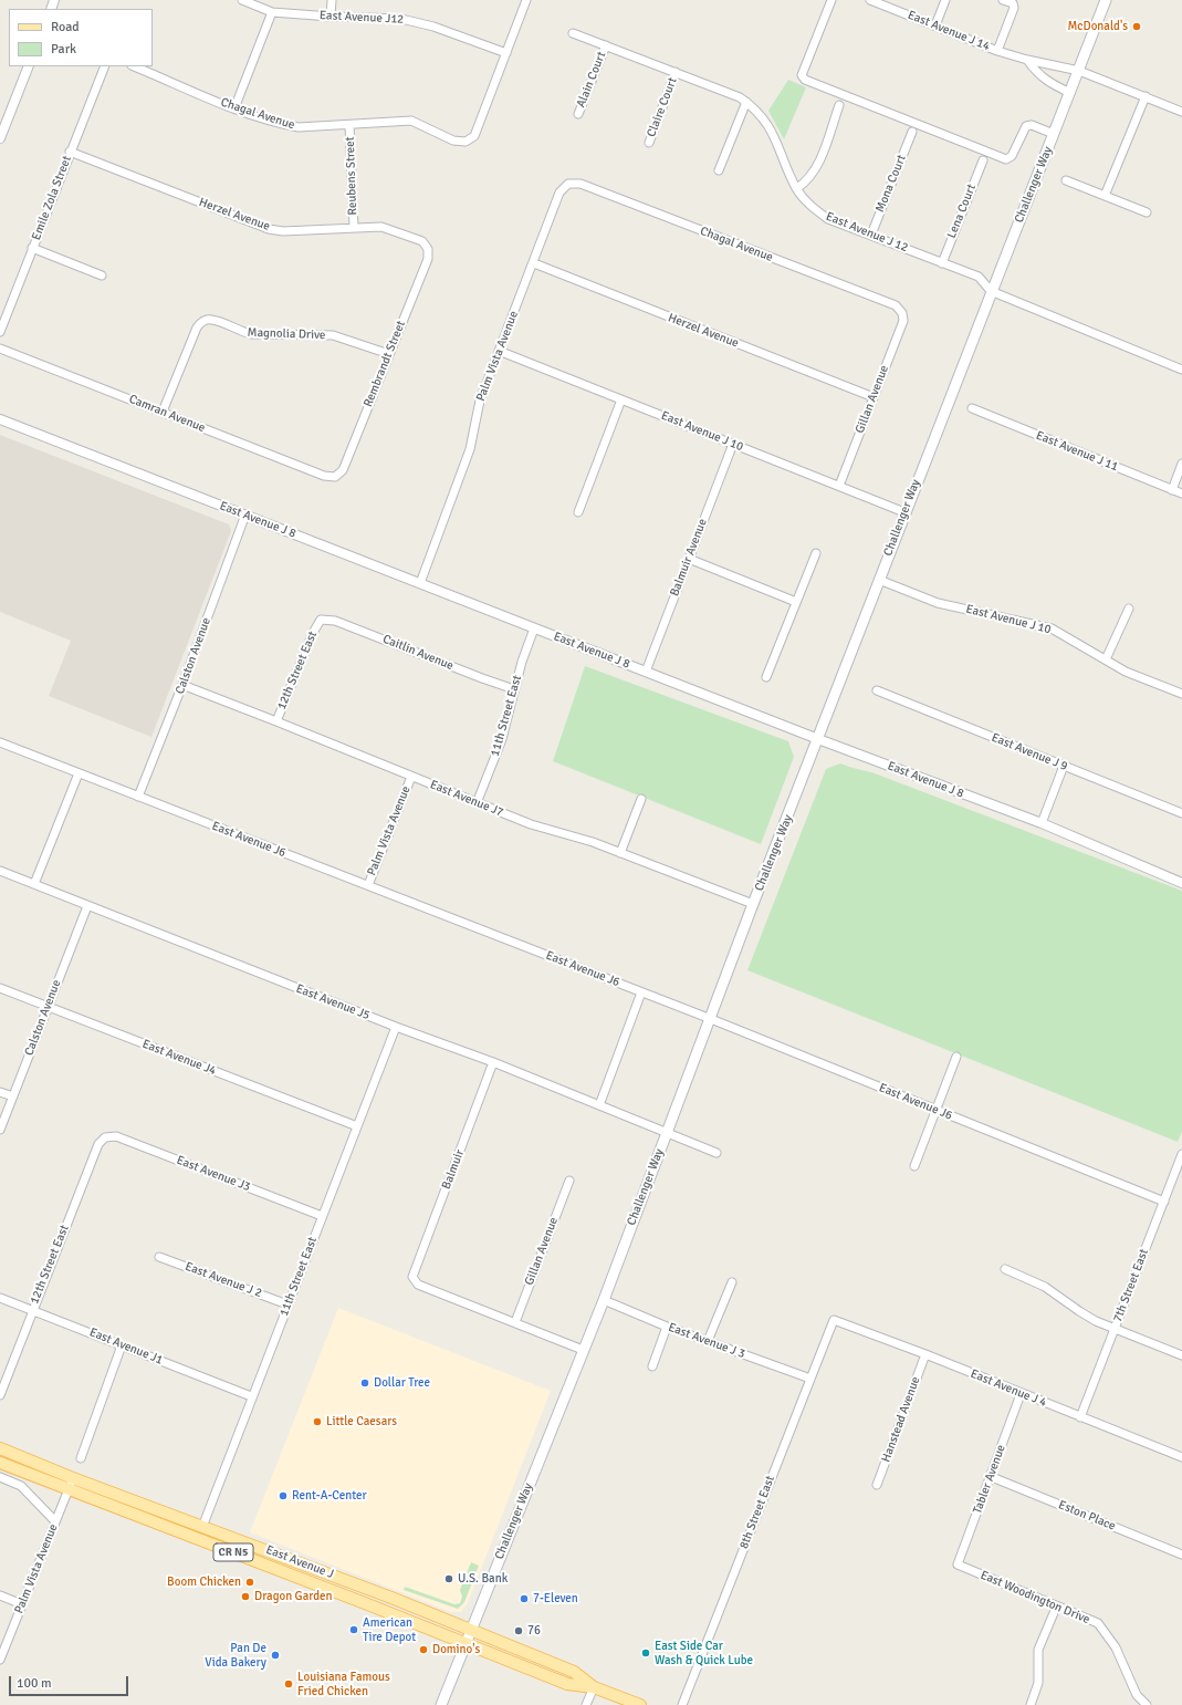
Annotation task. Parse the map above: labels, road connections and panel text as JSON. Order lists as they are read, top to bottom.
{
  "streets": {
    "main road": ["Challenger Way", "CR N5", "East Avenue J"],
    "street": [
      "East Avenue J12",
      "East Avenue J 14",
      "Alain Court",
      "Claire Court",
      "Chagal Avenue",
      "Reubens Street",
      "Mona Court",
      "Emile Zola Street",
      "Lena Court",
      "Herzel Avenue",
      "East Avenue J 12",
      "Magnolia Drive",
      "Palm Vista Avenue",
      "Rembrandt Street",
      "Gillan Avenue",
      "Camran Avenue",
      "East Avenue J 10",
      "East Avenue J 11",
      "East Avenue J 8",
      "Balmuir Avenue",
      "Caitlin Avenue",
      "Calston Avenue",
      "12th Street East",
      "11th Street East",
      "East Avenue J 9",
      "East Avenue J7",
      "East Avenue J6",
      "East Avenue J5",
      "East Avenue J4",
      "Balmuir",
      "East Avenue J3",
      "East Avenue J 2",
      "7th Street East",
      "East Avenue J 3",
      "East Avenue J1",
      "East Avenue J 4",
      "Hanstead Avenue",
      "Tabler Avenue",
      "8th Street East",
      "Eston Place",
      "East Woodington Drive"
    ]
  },
  "crossings": [
    ["East Avenue J12", "Chagal Avenue"],
    ["East Avenue J 14", "Challenger Way"],
    ["Alain Court", "East Avenue J 12"],
    ["Claire Court", "East Avenue J 12"],
    ["Chagal Avenue", "Reubens Street"],
    ["Chagal Avenue", "Palm Vista Avenue"],
    ["Chagal Avenue", "Gillan Avenue"],
    ["Reubens Street", "Herzel Avenue"],
    ["Mona Court", "East Avenue J 12"],
    ["Challenger Way", "East Avenue J 12"],
    ["Challenger Way", "East Avenue J 10"],
    ["Challenger Way", "East Avenue J 8"],
    ["Challenger Way", "East Avenue J7"],
    ["Challenger Way", "East Avenue J6"],
    ["Challenger Way", "East Avenue J5"],
    ["Challenger Way", "East Avenue J 3"],
    ["Challenger Way", "East Avenue J"],
    ["Emile Zola Street", "Herzel Avenue"],
    ["Lena Court", "East Avenue J 12"],
    ["Herzel Avenue", "Palm Vista Avenue"],
    ["Herzel Avenue", "Rembrandt Street"],
    ["Herzel Avenue", "Gillan Avenue"],
    ["Magnolia Drive", "Rembrandt Street"],
    ["Magnolia Drive", "Camran Avenue"],
    ["Palm Vista Avenue", "East Avenue J 10"],
    ["Palm Vista Avenue", "East Avenue J 8"],
    ["Palm Vista Avenue", "East Avenue J7"],
    ["Palm Vista Avenue", "East Avenue J6"],
    ["Palm Vista Avenue", "East Avenue J"],
    ["Rembrandt Street", "Camran Avenue"],
    ["Gillan Avenue", "East Avenue J 10"],
    ["Gillan Avenue", "Balmuir"],
    ["East Avenue J 10", "Balmuir Avenue"],
    ["East Avenue J 8", "Balmuir Avenue"],
    ["East Avenue J 8", "Calston Avenue"],
    ["East Avenue J 8", "11th Street East"],
    ["Caitlin Avenue", "12th Street East"],
    ["Caitlin Avenue", "11th Street East"],
    ["Calston Avenue", "East Avenue J7"],
    ["Calston Avenue", "East Avenue J6"],
    ["Calston Avenue", "East Avenue J5"],
    ["Calston Avenue", "East Avenue J4"],
    ["12th Street East", "East Avenue J7"],
    ["12th Street East", "East Avenue J3"],
    ["12th Street East", "East Avenue J1"],
    ["11th Street East", "East Avenue J7"],
    ["11th Street East", "East Avenue J5"],
    ["11th Street East", "East Avenue J4"],
    ["11th Street East", "East Avenue J3"],
    ["11th Street East", "East Avenue J 2"],
    ["11th Street East", "East Avenue J1"],
    ["11th Street East", "East Avenue J"],
    ["East Avenue J6", "7th Street East"],
    ["East Avenue J5", "Balmuir"],
    ["7th Street East", "East Avenue J 4"],
    ["East Avenue J 3", "8th Street East"],
    ["East Avenue J 4", "Hanstead Avenue"],
    ["East Avenue J 4", "Tabler Avenue"],
    ["East Avenue J 4", "8th Street East"],
    ["Tabler Avenue", "Eston Place"],
    ["Tabler Avenue", "East Woodington Drive"]
  ],
  "places": [
    "McDonald's",
    "Dollar Tree",
    "Little Caesars",
    "Rent-A-Center",
    "U.S. Bank",
    "Boom Chicken",
    "Dragon Garden",
    "7-Eleven",
    "American Tire Depot",
    "76",
    "Domino's",
    "East Side Car Wash & Quick Lube",
    "Pan De Vida Bakery",
    "Louisiana Famous Fried Chicken"
  ],
  "legend": ["Road", "Park"],
  "scale_bar": "100 m"
}
